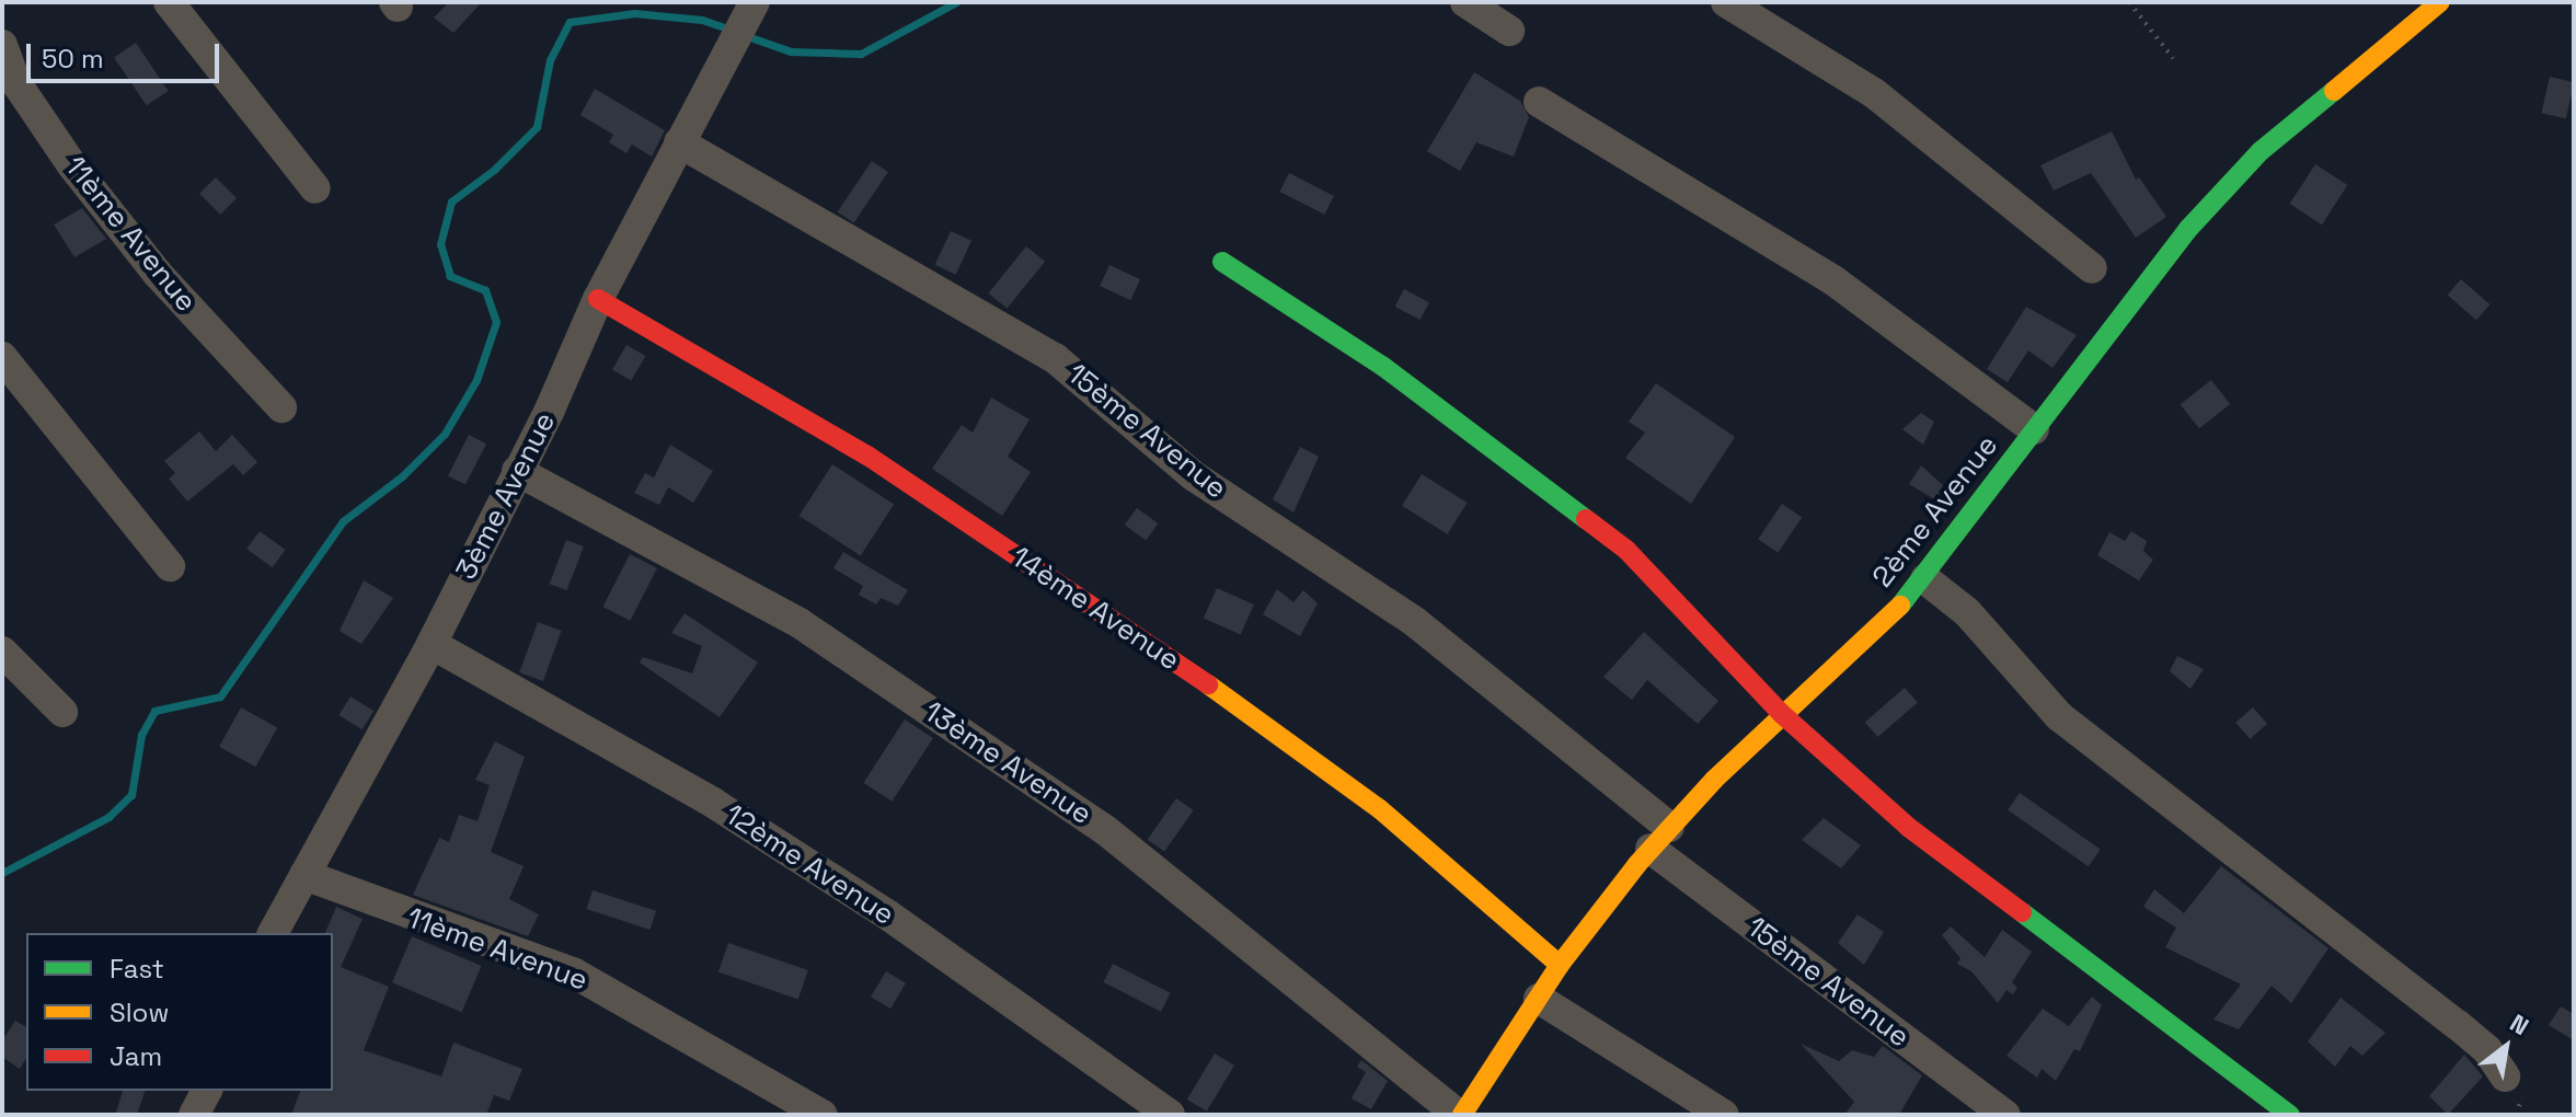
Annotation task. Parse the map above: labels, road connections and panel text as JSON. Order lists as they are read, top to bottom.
{
  "streets": {
    "street": [
      "11ème Avenue",
      "15ème Avenue",
      "3ème Avenue",
      "2ème Avenue",
      "14ème Avenue",
      "13ème Avenue",
      "12ème Avenue"
    ]
  },
  "crossings": [
    ["11ème Avenue", "3ème Avenue"],
    ["15ème Avenue", "3ème Avenue"],
    ["15ème Avenue", "2ème Avenue"],
    ["3ème Avenue", "14ème Avenue"],
    ["3ème Avenue", "13ème Avenue"],
    ["3ème Avenue", "12ème Avenue"],
    ["2ème Avenue", "14ème Avenue"],
    ["2ème Avenue", "13ème Avenue"]
  ],
  "legend": ["Fast", "Slow", "Jam"],
  "scale_bar": "50 m",
  "north": "top right"
}
